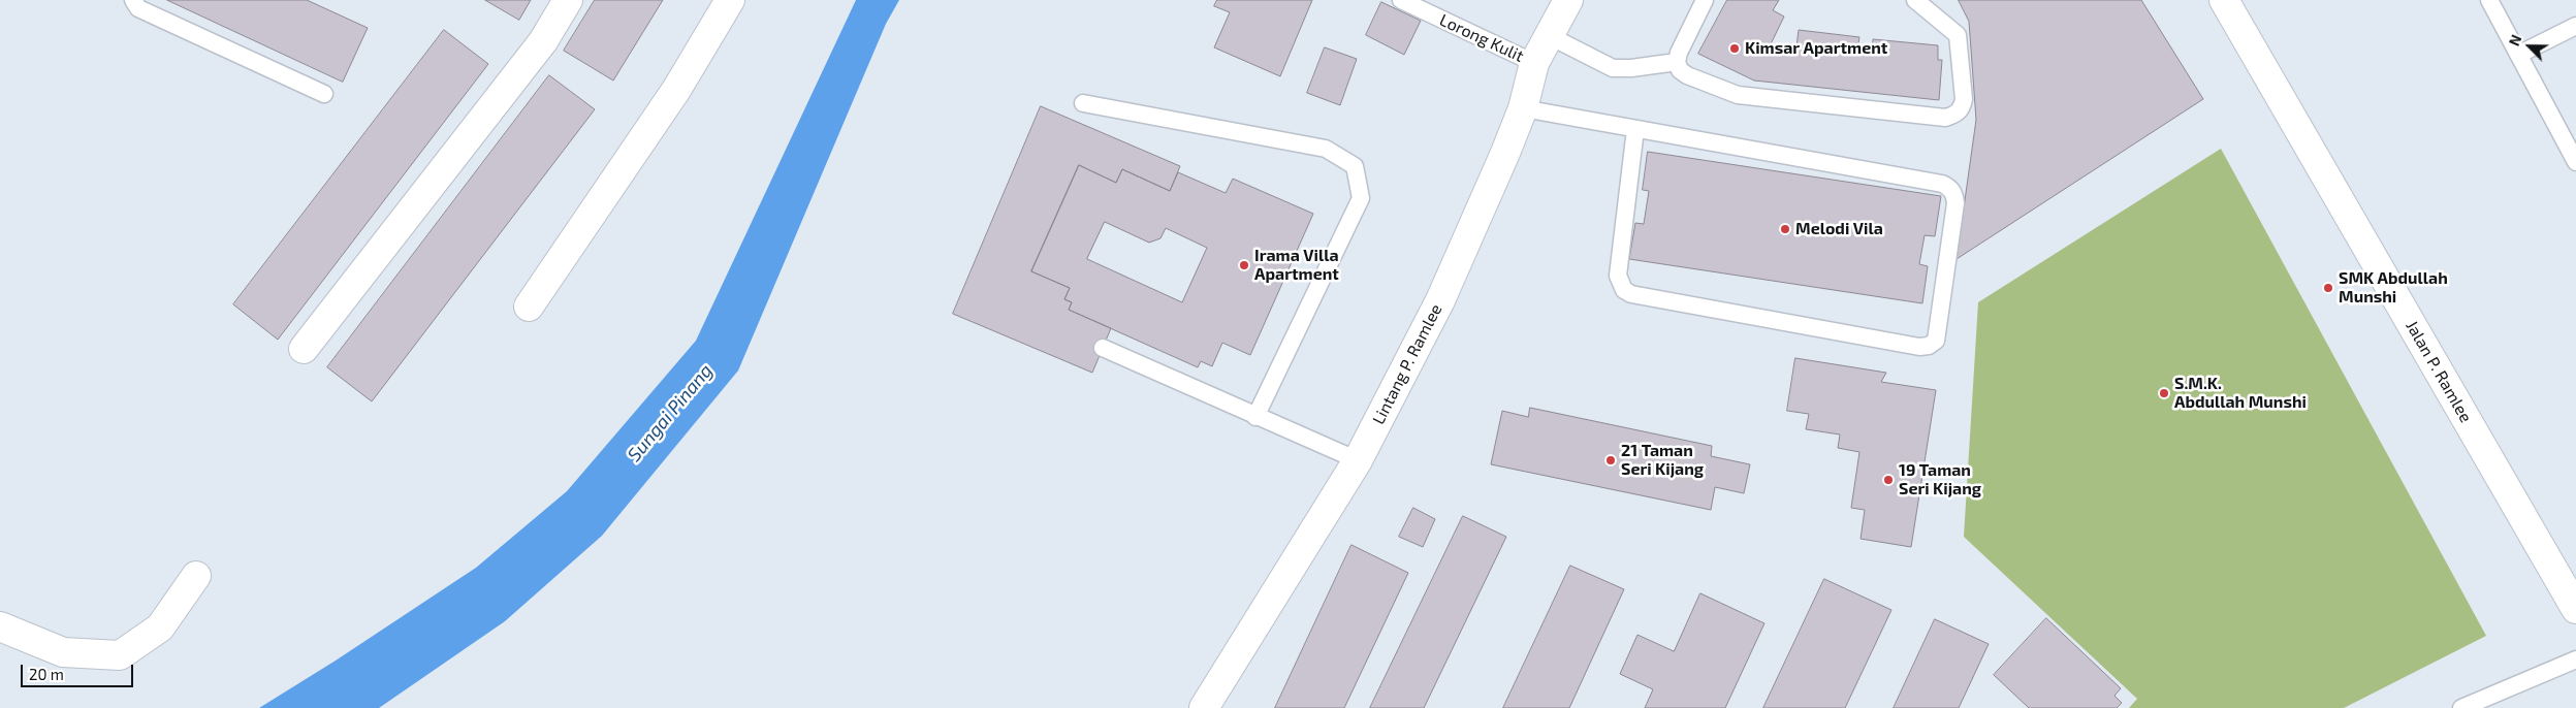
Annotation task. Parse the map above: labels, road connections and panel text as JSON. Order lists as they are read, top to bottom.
{
  "streets": {
    "street": ["Lintang P. Ramlee", "Jalan P. Ramlee"],
    "lane": ["Lorong Kulit"]
  },
  "crossings": [
    ["Lorong Kulit", "Lintang P. Ramlee"]
  ],
  "water": ["Sungai Pinang"],
  "places": [
    "Kimsar Apartment",
    "Melodi Vila",
    "Irama Villa Apartment",
    "SMK Abdullah Munshi",
    "S.M.K. Abdullah Munshi",
    "21 Taman Seri Kijang",
    "19 Taman Seri Kijang"
  ],
  "scale_bar": "20 m",
  "north": "top left"
}
